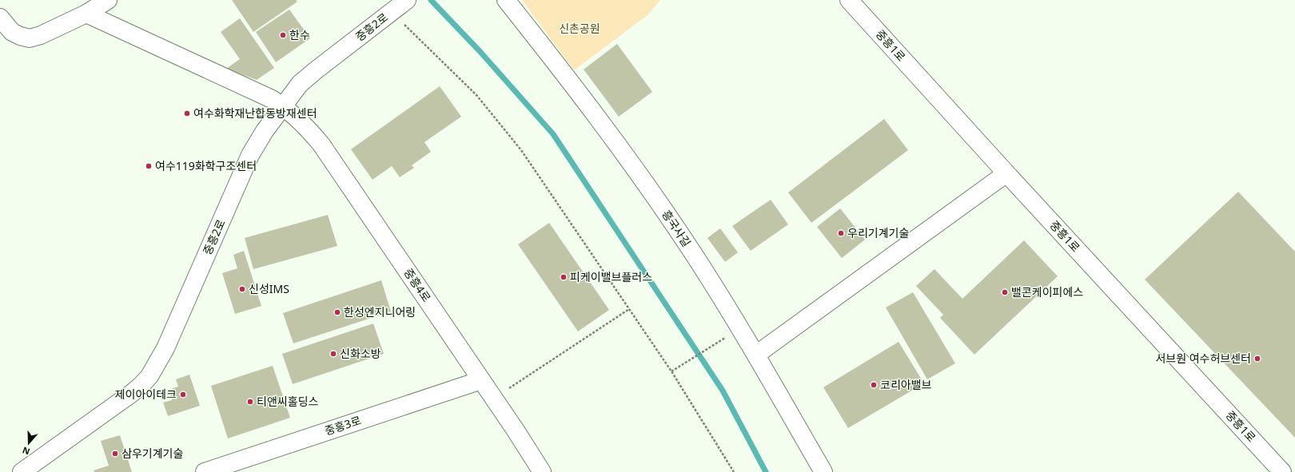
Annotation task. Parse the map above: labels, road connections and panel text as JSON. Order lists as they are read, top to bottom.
{
  "streets": {
    "street": [
      "중흥2로",
      "중흥1로",
      "흥국사길",
      "중흥4로",
      "중흥3로"
    ]
  },
  "crossings": [
    ["중흥2로", "중흥4로"],
    ["중흥4로", "중흥3로"]
  ],
  "parks": ["신촌공원"],
  "places": [
    "한수",
    "여수화학재난합동방재센터",
    "여수119화학구조센터",
    "우리기계기술",
    "피케이밸브플러스",
    "신성IMS",
    "밸콘케이피에스",
    "한성엔지니어링",
    "신화소방",
    "서브원 여수허브센터",
    "코리아밸브",
    "제이아이테크",
    "티앤씨홀딩스",
    "삼우기계기술"
  ],
  "north": "bottom"
}
